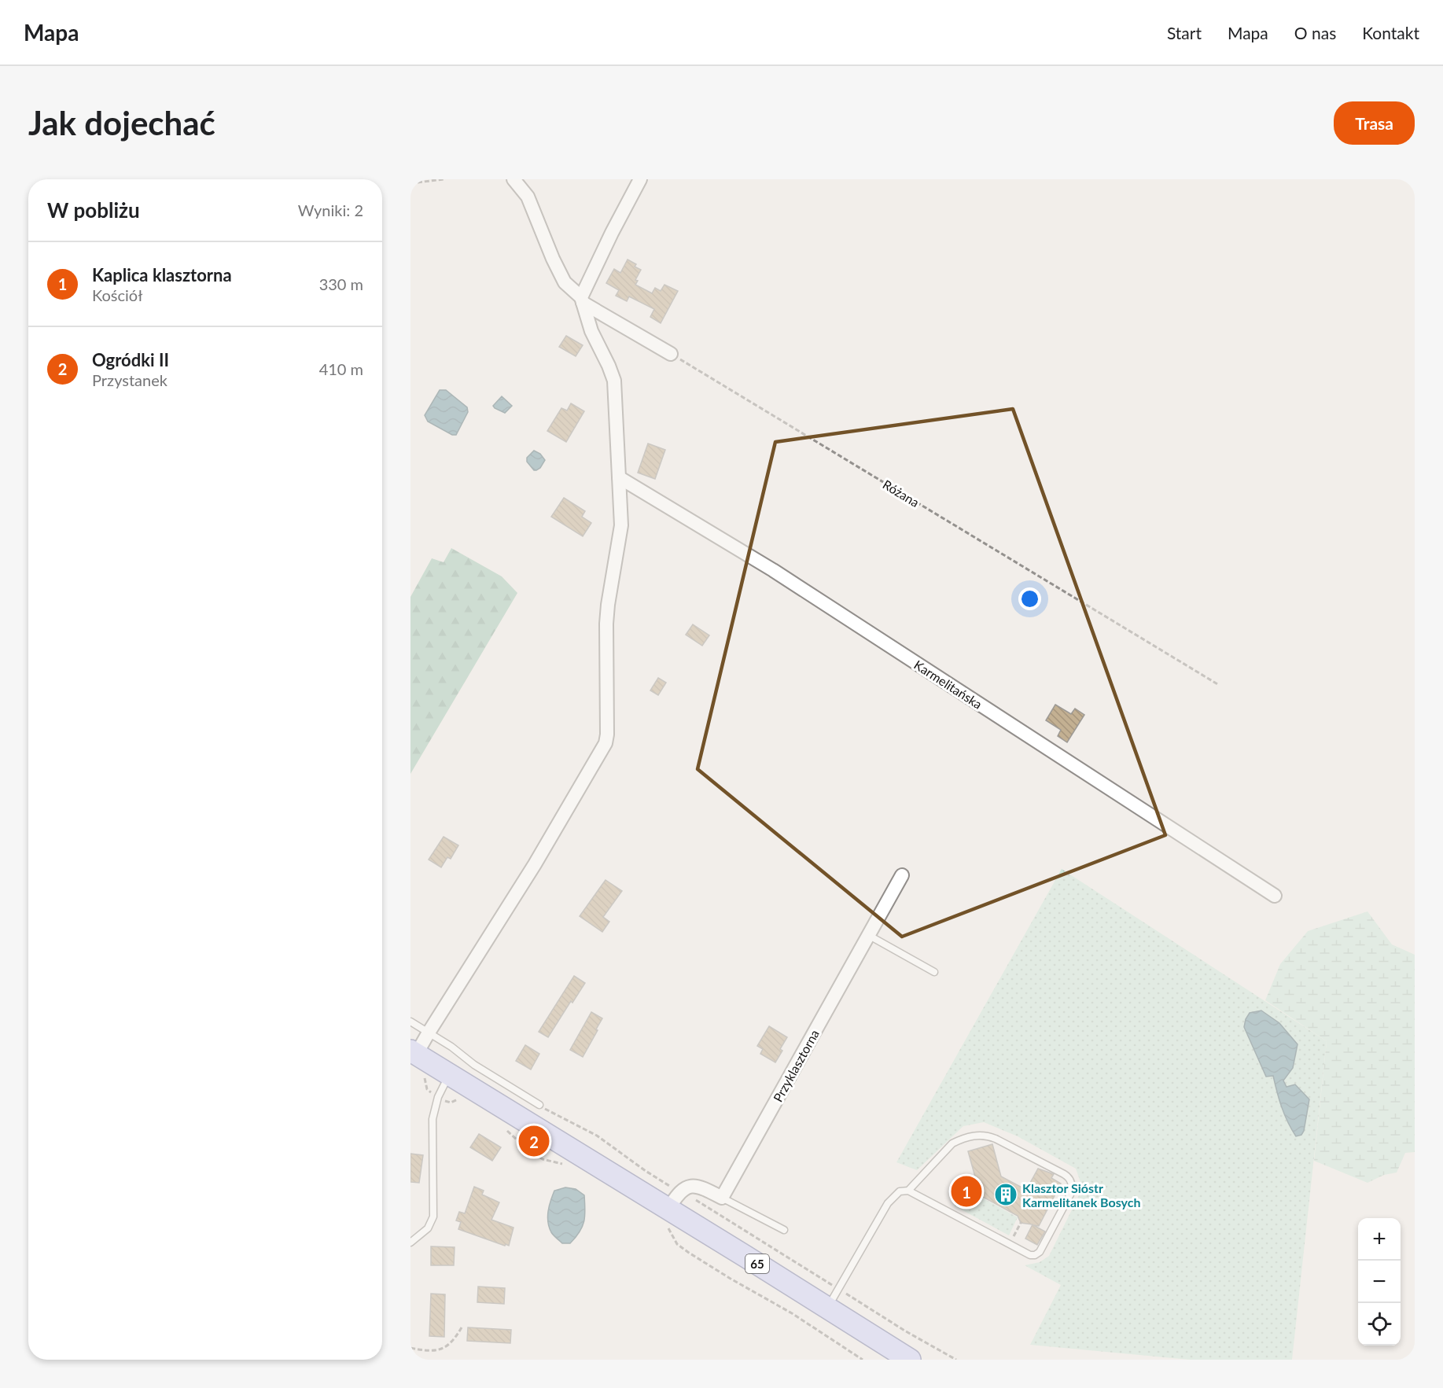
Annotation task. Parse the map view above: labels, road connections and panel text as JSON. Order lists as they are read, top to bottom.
{
  "streets": {
    "main road": ["65"],
    "street": ["Karmelitańska", "Przyklasztorna"],
    "path": ["Różana"]
  },
  "places": {
    "building": ["Klasztor Sióstr Karmelitanek Bosych"]
  },
  "page": {
    "header": "Mapa",
    "nav": [
      "Start",
      "Mapa",
      "O nas",
      "Kontakt"
    ],
    "buttons": "Trasa",
    "title": "Jak dojechać",
    "heading": ["W pobliżu", "Wyniki: 2"],
    "list": [
      {
        "mark": "1",
        "name": "Kaplica klasztorna",
        "note": "Kościół",
        "value": "330 m"
      },
      {
        "mark": "2",
        "name": "Ogródki II",
        "note": "Przystanek",
        "value": "410 m"
      }
    ],
    "pins": ["2", "1"],
    "map_buttons": ["+", "−"]
  }
}
